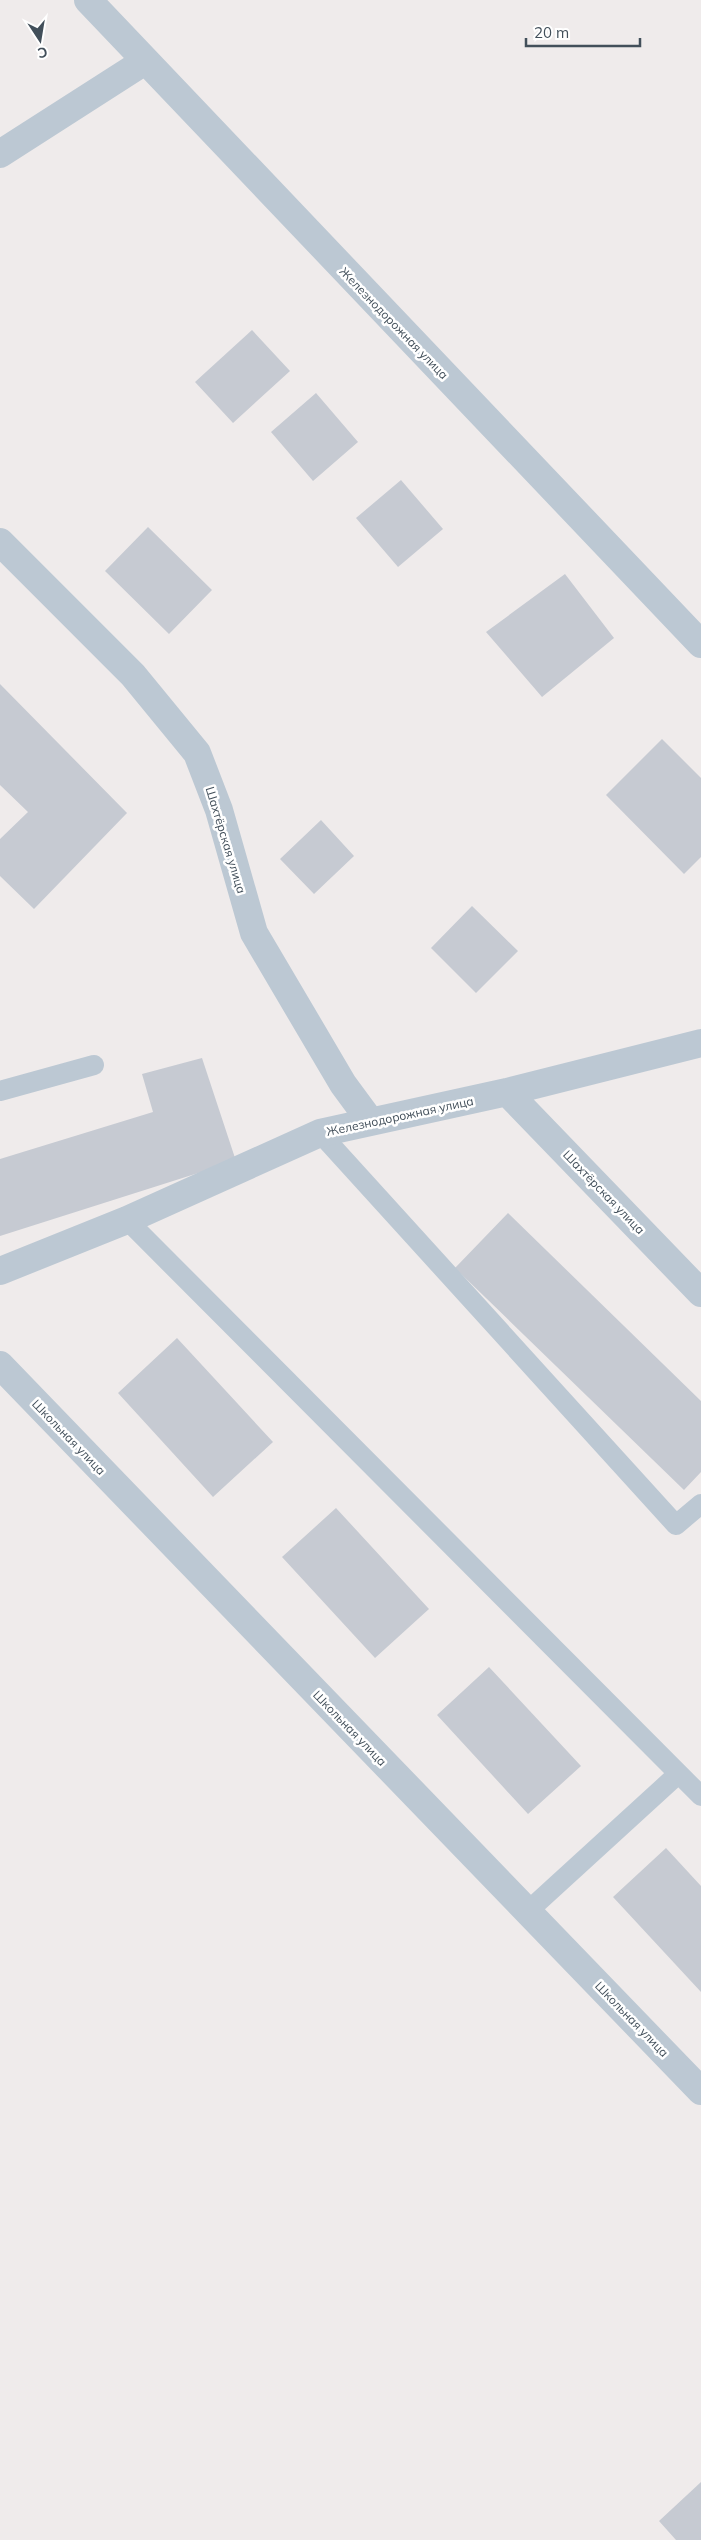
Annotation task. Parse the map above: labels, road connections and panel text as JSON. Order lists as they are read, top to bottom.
{
  "streets": {
    "street": ["Железнодорожная улица", "Шахтёрская улица", "Школьная улица"]
  },
  "crossings": [
    ["Железнодорожная улица", "Шахтёрская улица"]
  ],
  "scale_bar": "20 m",
  "north": "bottom"
}
